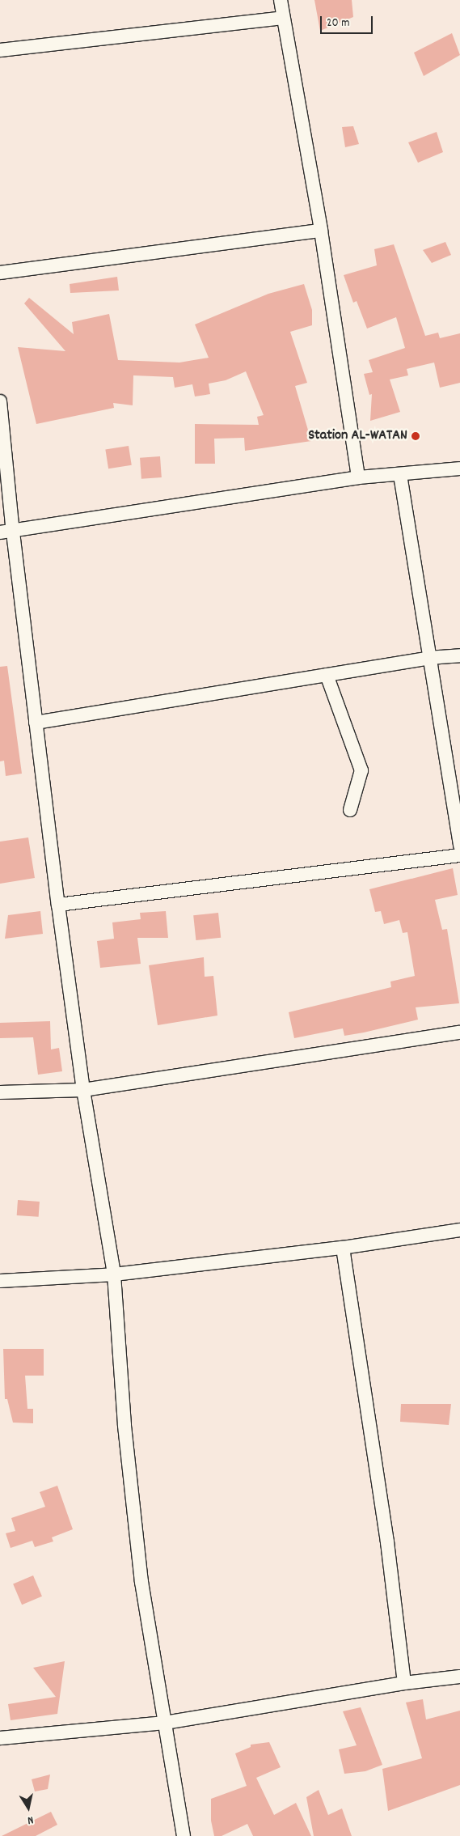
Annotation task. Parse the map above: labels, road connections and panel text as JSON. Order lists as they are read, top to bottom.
{
  "places": ["Station AL-WATAN"],
  "scale_bar": "20 m",
  "north": "bottom"
}
